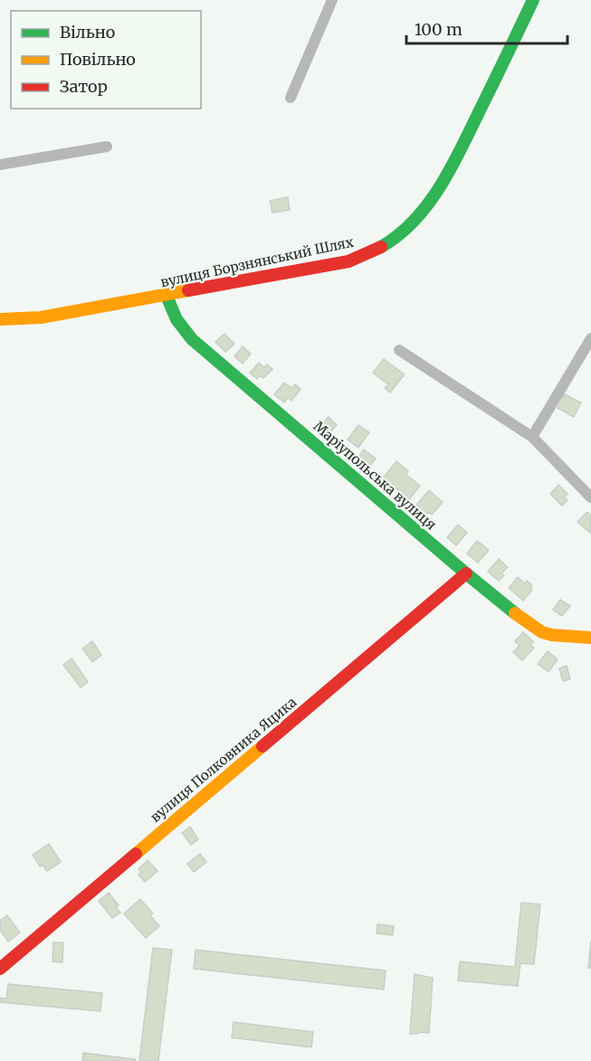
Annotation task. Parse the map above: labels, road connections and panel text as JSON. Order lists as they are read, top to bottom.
{
  "streets": {
    "street": ["вулиця Борзнянський Шлях", "Маріупольська вулиця", "вулиця Полковника Яцика"]
  },
  "crossings": [
    ["вулиця Борзнянський Шлях", "Маріупольська вулиця"],
    ["Маріупольська вулиця", "вулиця Полковника Яцика"]
  ],
  "legend": ["Вільно", "Повільно", "Затор"],
  "scale_bar": "100 m"
}
